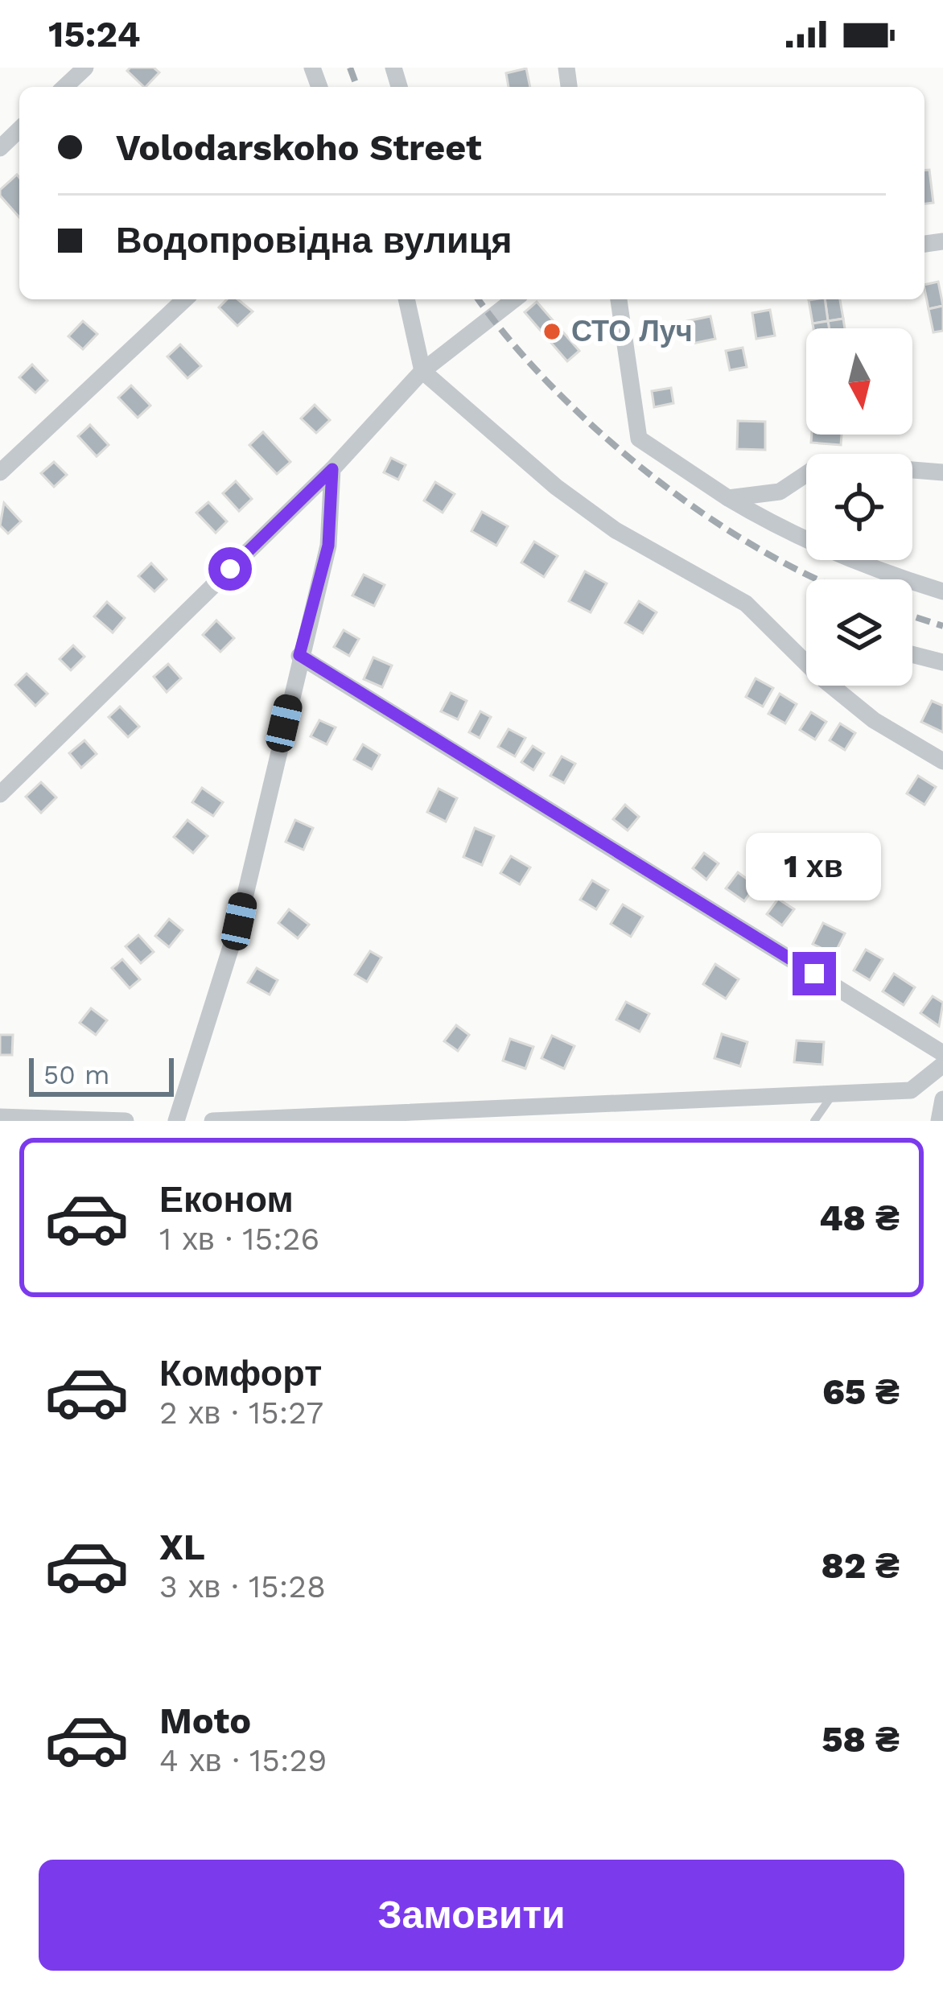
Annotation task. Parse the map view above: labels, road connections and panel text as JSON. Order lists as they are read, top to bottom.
{
  "places": ["СТО Луч"],
  "scale_bar": "50 m",
  "north": "bottom",
  "page": {
    "status": "15:24",
    "banner": ["Volodarskoho Street", "Водопровідна вулиця"],
    "bubble": "1 хв",
    "scale": "50 m",
    "list": [
      {
        "name": "Економ",
        "note": "1 хв · 15:26",
        "value": "48 ₴"
      },
      {
        "name": "Комфорт",
        "note": "2 хв · 15:27",
        "value": "65 ₴"
      },
      {
        "name": "XL",
        "note": "3 хв · 15:28",
        "value": "82 ₴"
      },
      {
        "name": "Moto",
        "note": "4 хв · 15:29",
        "value": "58 ₴"
      }
    ],
    "buttons": "Замовити"
  }
}
